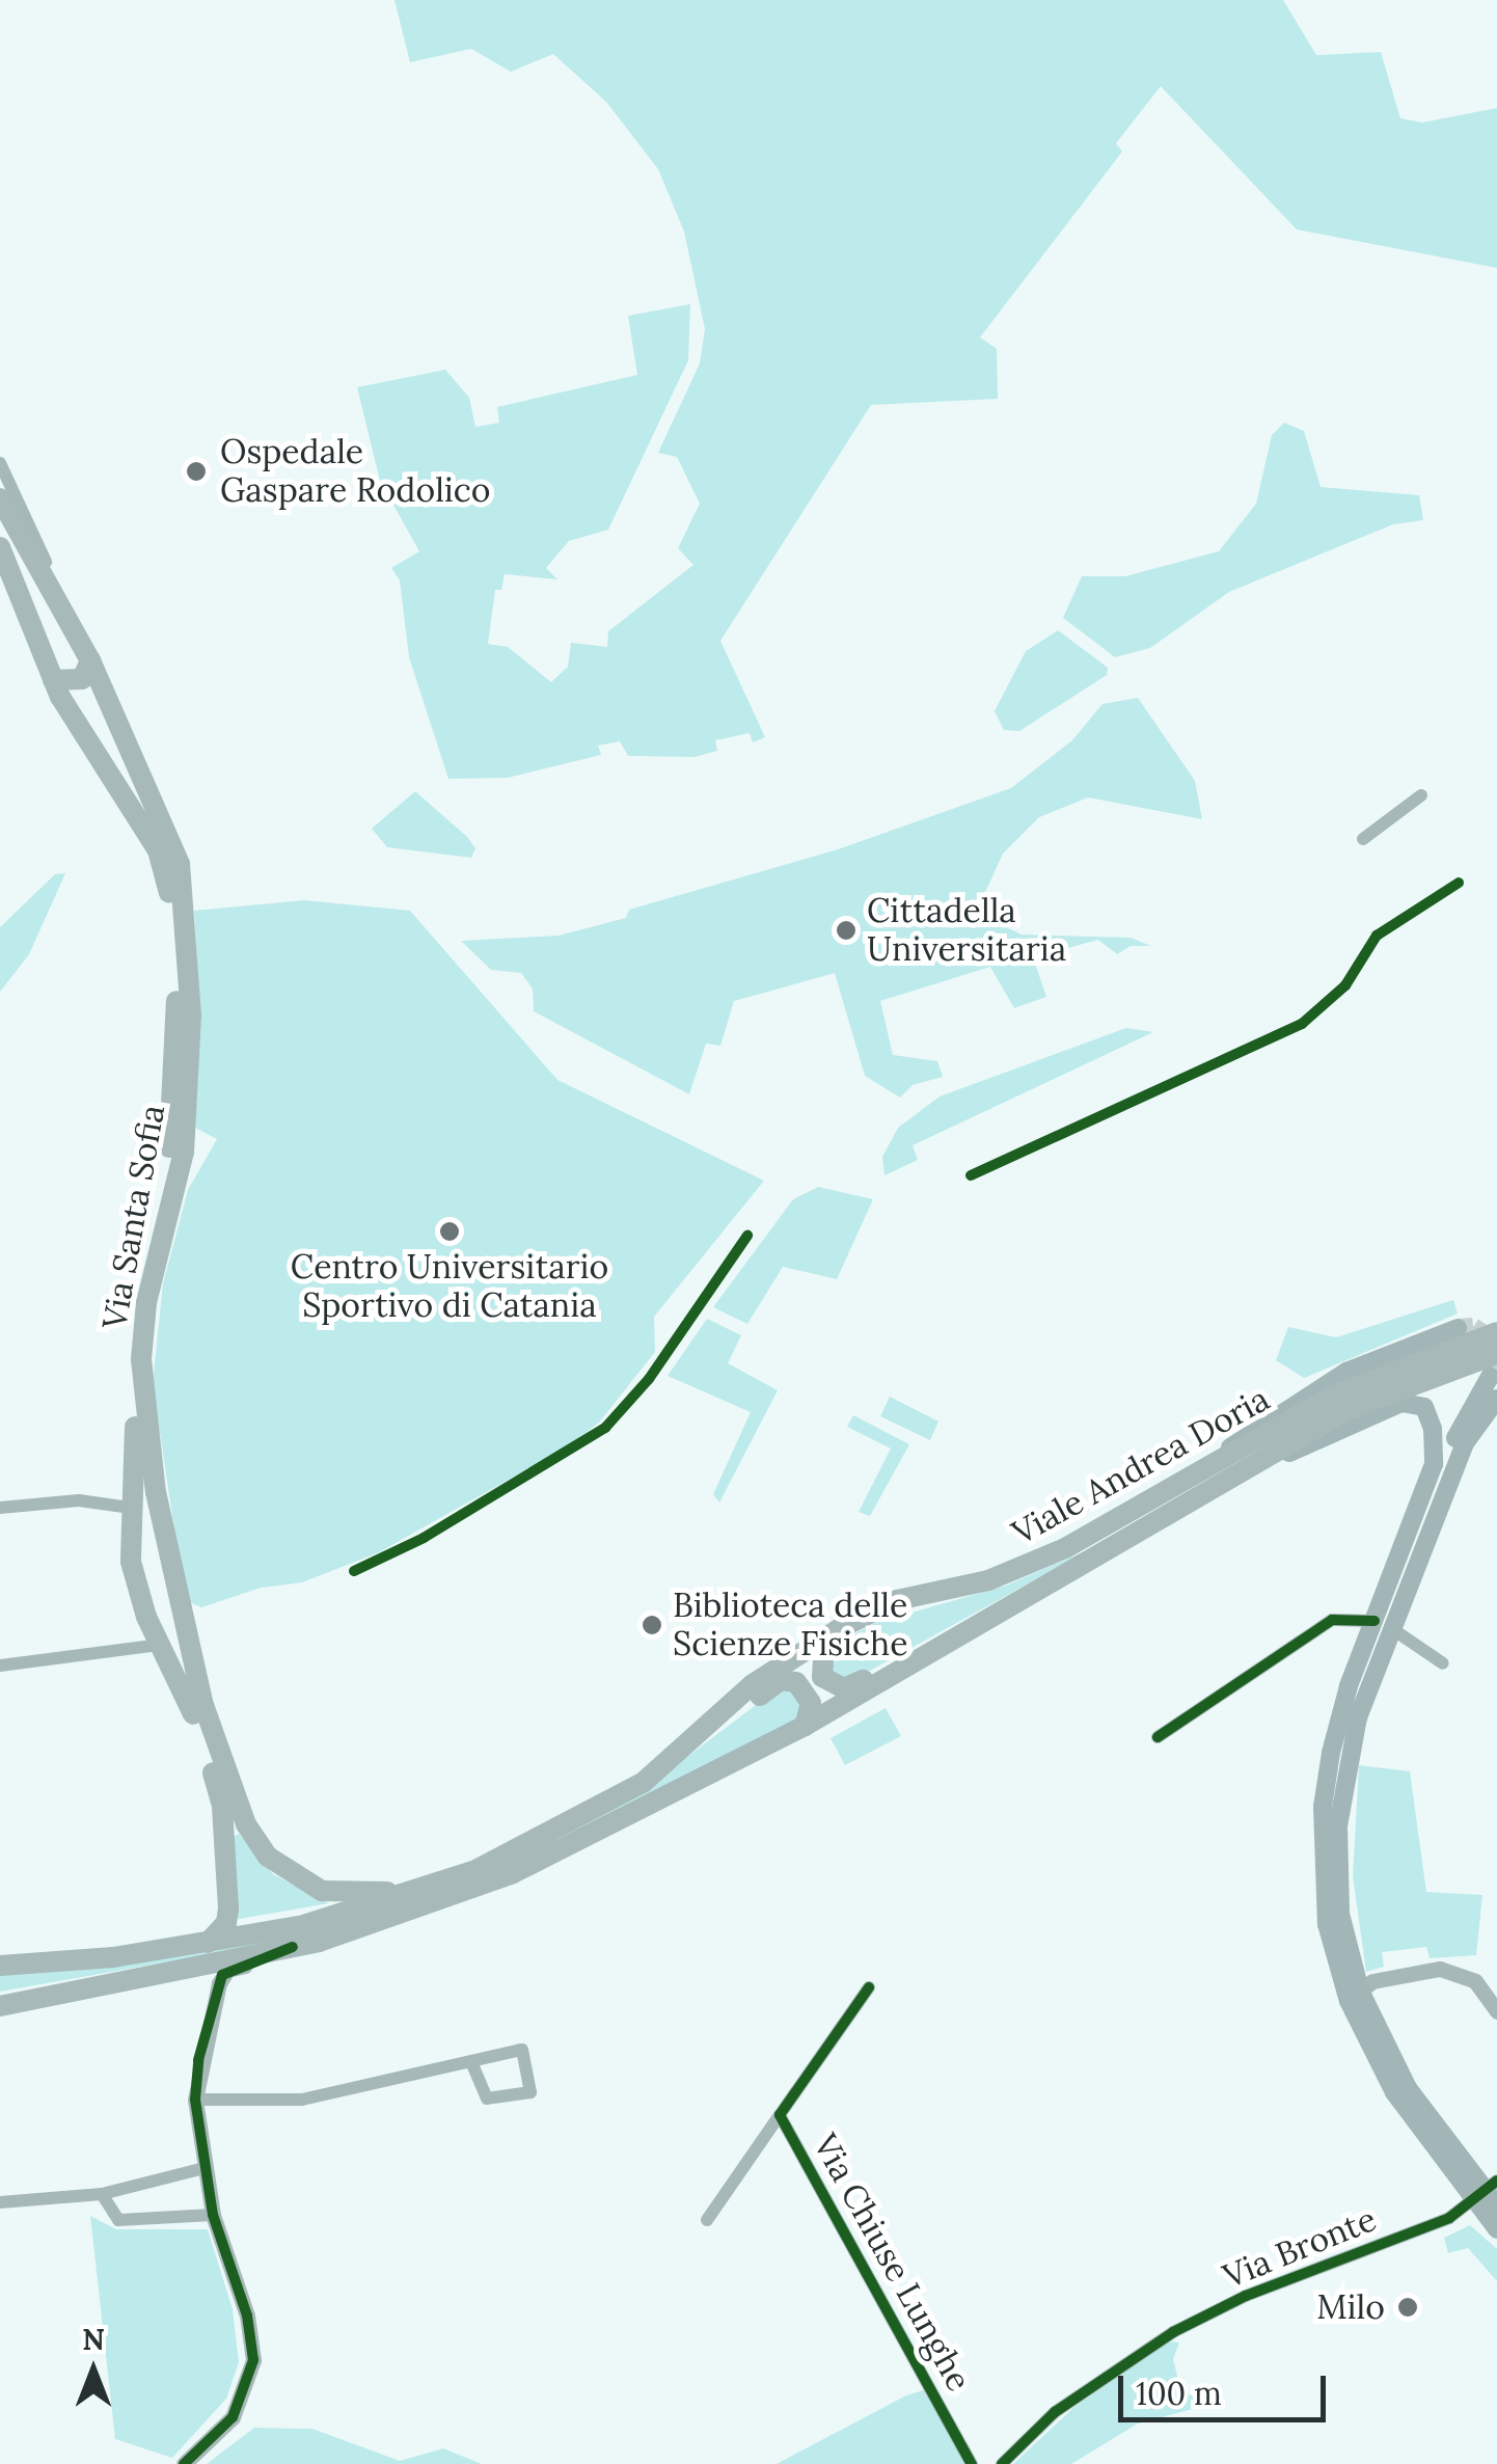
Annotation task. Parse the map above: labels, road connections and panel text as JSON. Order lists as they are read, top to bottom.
{
  "streets": {
    "main road": ["Via Santa Sofia", "Viale Andrea Doria"],
    "street": ["Via Bronte", "Via Chiuse Lunghe"]
  },
  "crossings": [
    ["Via Santa Sofia", "Viale Andrea Doria"]
  ],
  "places": [
    "Ospedale Gaspare Rodolico",
    "Cittadella Universitaria",
    "Centro Universitario Sportivo di Catania",
    "Biblioteca delle Scienze Fisiche",
    "Milo"
  ],
  "scale_bar": "100 m",
  "north": "top"
}
